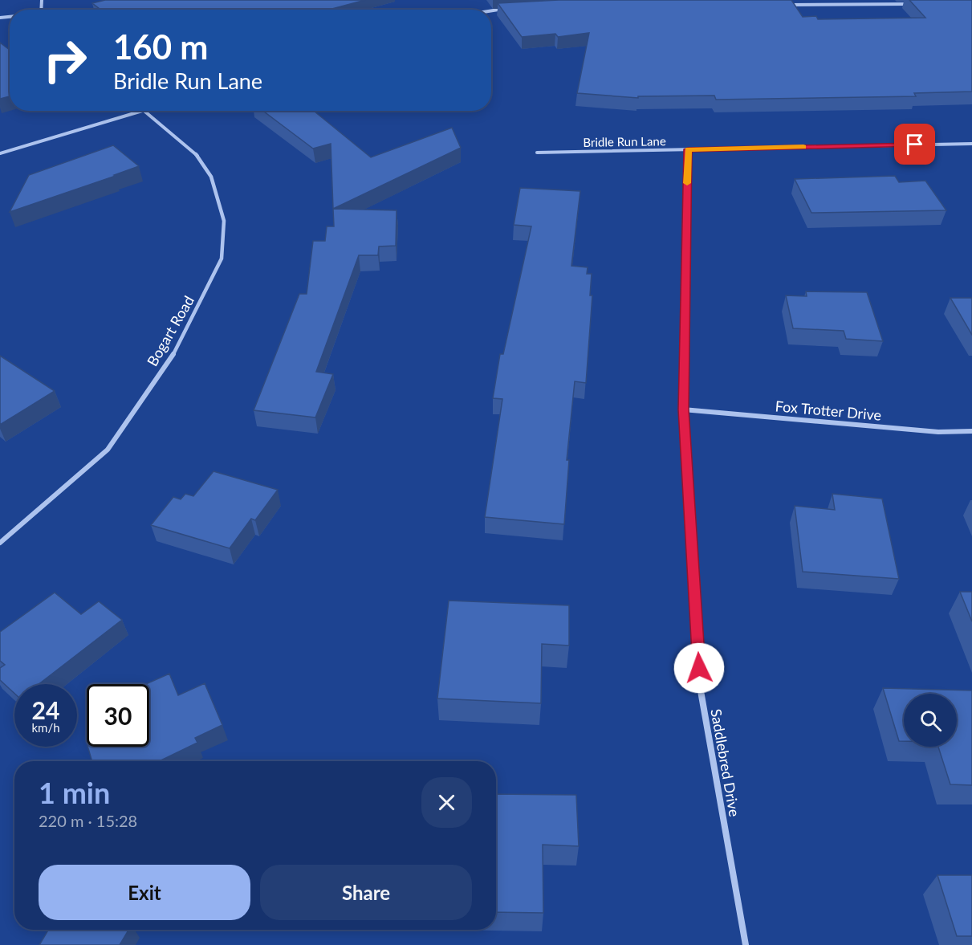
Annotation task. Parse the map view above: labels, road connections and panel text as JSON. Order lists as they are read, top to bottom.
{
  "streets": {
    "street": [
      "Bridle Run Lane",
      "Bogart Road",
      "Fox Trotter Drive",
      "Saddlebred Drive"
    ]
  },
  "crossings": [
    ["Bridle Run Lane", "Saddlebred Drive"],
    ["Fox Trotter Drive", "Saddlebred Drive"]
  ],
  "page": {
    "turn": ["160 m", "Bridle Run Lane"],
    "speed": "24 km/h",
    "limit": "30",
    "heading": ["1 min", "220 m · 15:28"],
    "buttons": ["Exit", "Share"]
  }
}
